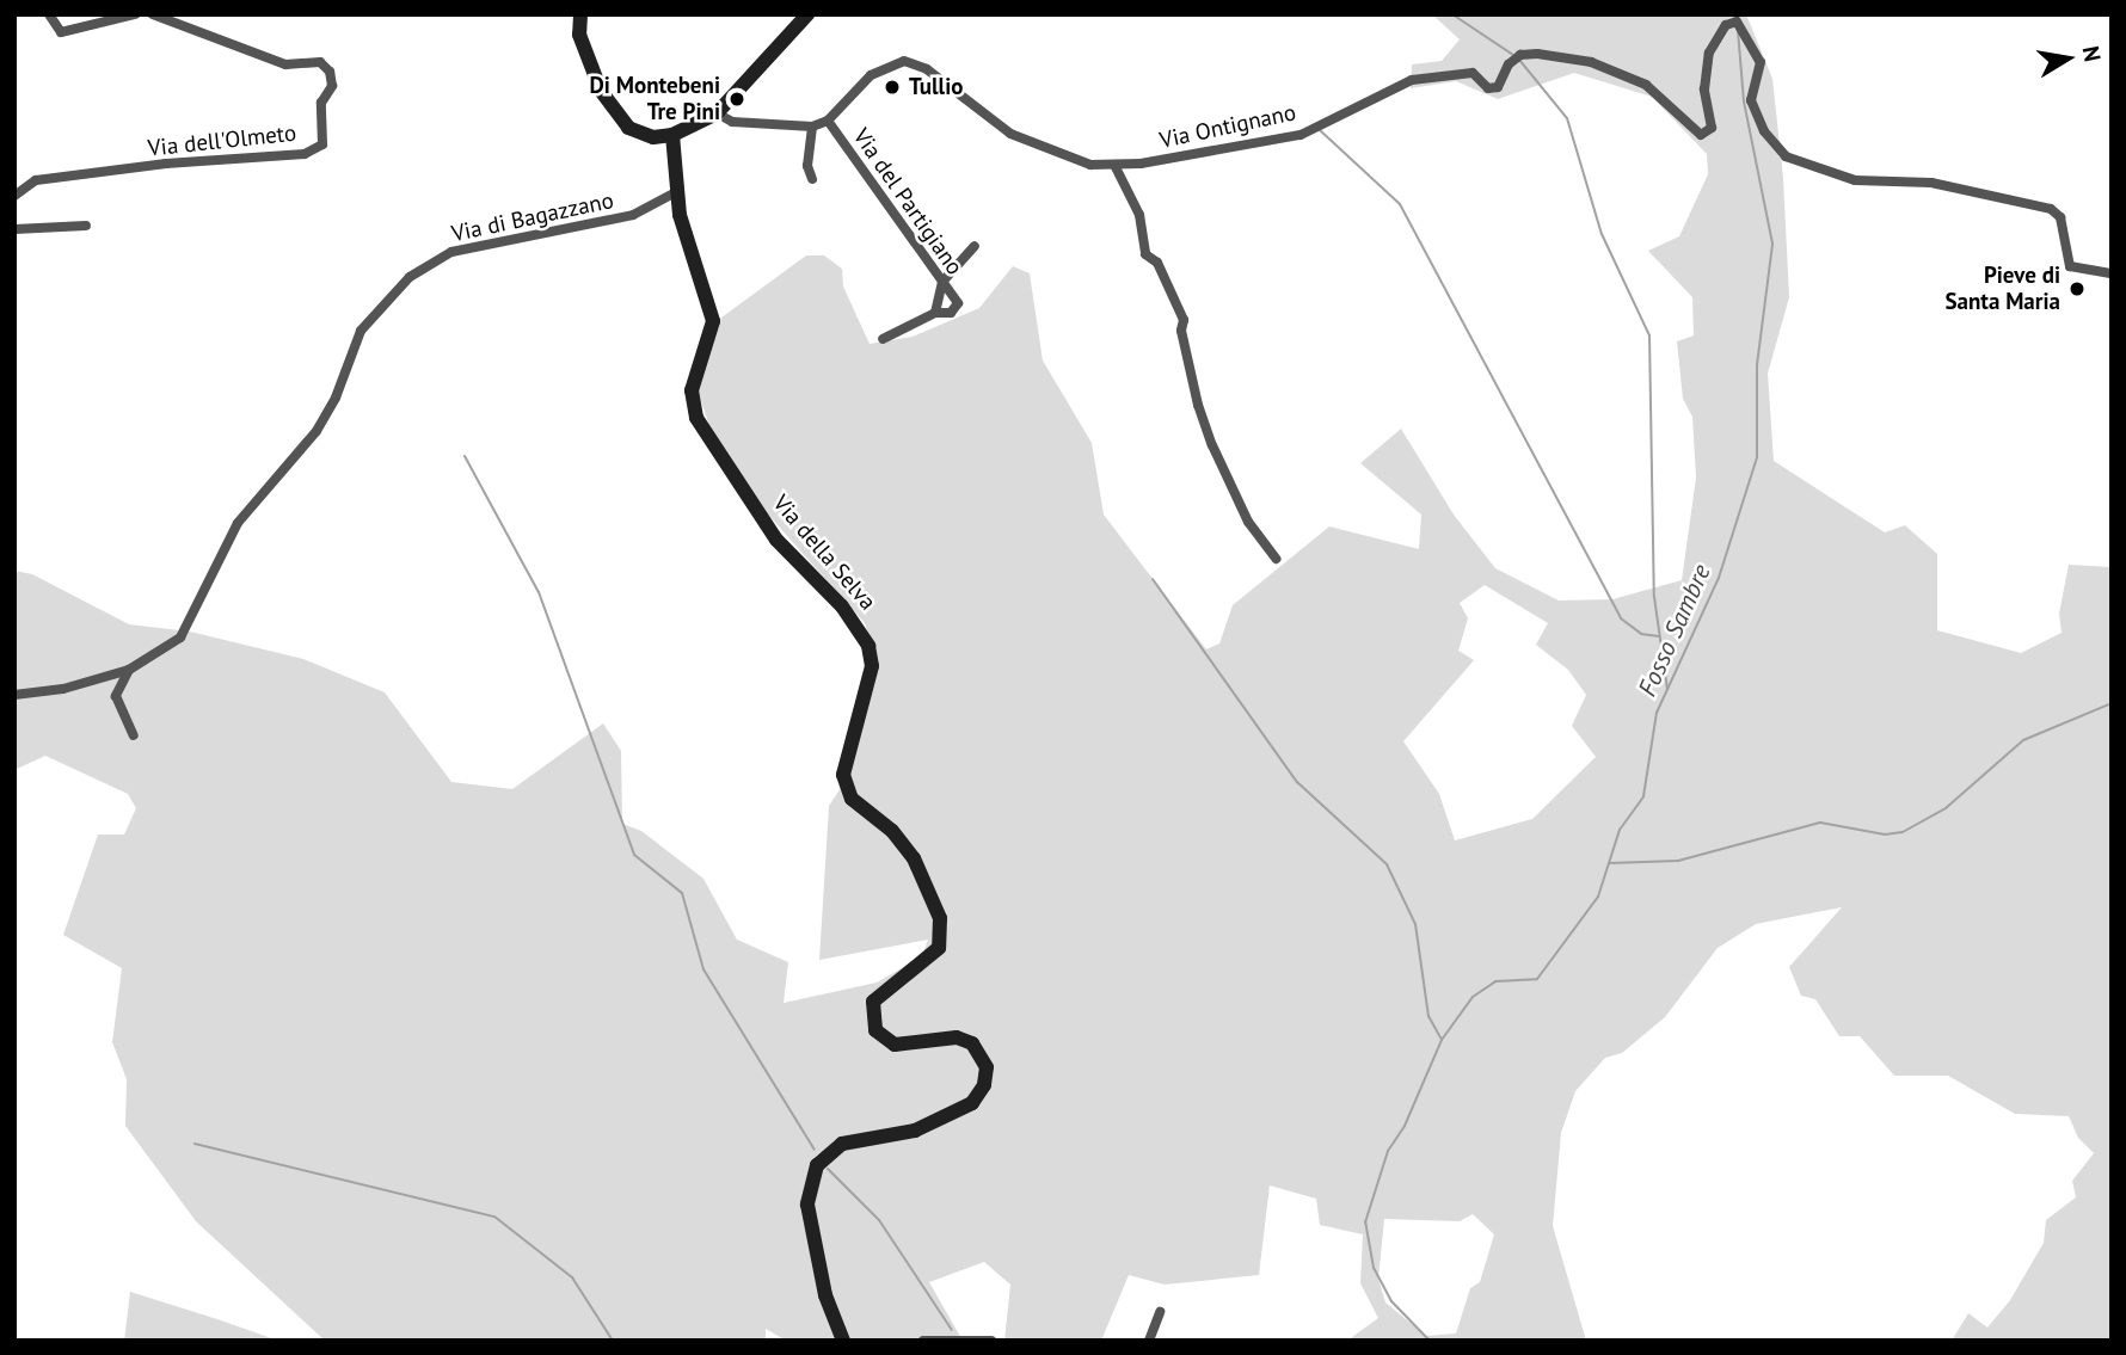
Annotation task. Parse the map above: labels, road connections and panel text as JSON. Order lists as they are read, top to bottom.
{
  "streets": {
    "street": [
      "Via Ontignano",
      "Via dell'Olmeto",
      "Via del Partigiano",
      "Via di Bagazzano",
      "Via della Selva"
    ]
  },
  "crossings": [
    ["Via Ontignano", "Via del Partigiano"],
    ["Via di Bagazzano", "Via della Selva"]
  ],
  "water": ["Fosso Sambre"],
  "places": ["Tullio", "Di Montebeni Tre Pini", "Pieve di Santa Maria"],
  "north": "right"
}
